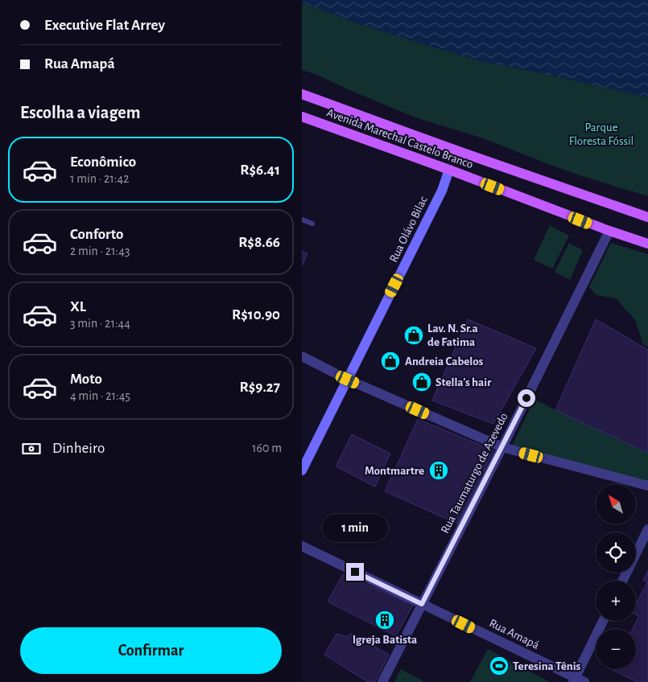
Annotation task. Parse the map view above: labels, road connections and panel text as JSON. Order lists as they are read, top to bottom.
{
  "streets": {
    "main road": ["Avenida Marechal Castelo Branco"],
    "street": ["Rua Olávo Bilac", "Rua Taumaturgo de Azevedo", "Rua Amapá"]
  },
  "crossings": [
    ["Avenida Marechal Castelo Branco", "Rua Olávo Bilac"],
    ["Avenida Marechal Castelo Branco", "Rua Taumaturgo de Azevedo"],
    ["Rua Taumaturgo de Azevedo", "Rua Amapá"]
  ],
  "parks": ["Parque Floresta Fóssil"],
  "places": {
    "shop": ["Lav. N. Sr.a de Fatima", "Andreia Cabelos", "Stella's hair"],
    "building": ["Montmartre", "Igreja Batista"],
    "sports": ["Teresina Tênis"]
  },
  "north": "top left",
  "page": {
    "banner": ["Executive Flat Arrey", "Rua Amapá"],
    "heading": "Escolha a viagem",
    "list": [
      {
        "name": "Econômico",
        "note": "1 min · 21:42",
        "value": "R$6.41"
      },
      {
        "name": "Conforto",
        "note": "2 min · 21:43",
        "value": "R$8.66"
      },
      {
        "name": "XL",
        "note": "3 min · 21:44",
        "value": "R$10.90"
      },
      {
        "name": "Moto",
        "note": "4 min · 21:45",
        "value": "R$9.27"
      }
    ],
    "pay": ["Dinheiro", "160 m"],
    "map_buttons": ["+", "−"],
    "bubble": "1 min",
    "buttons": "Confirmar"
  }
}
